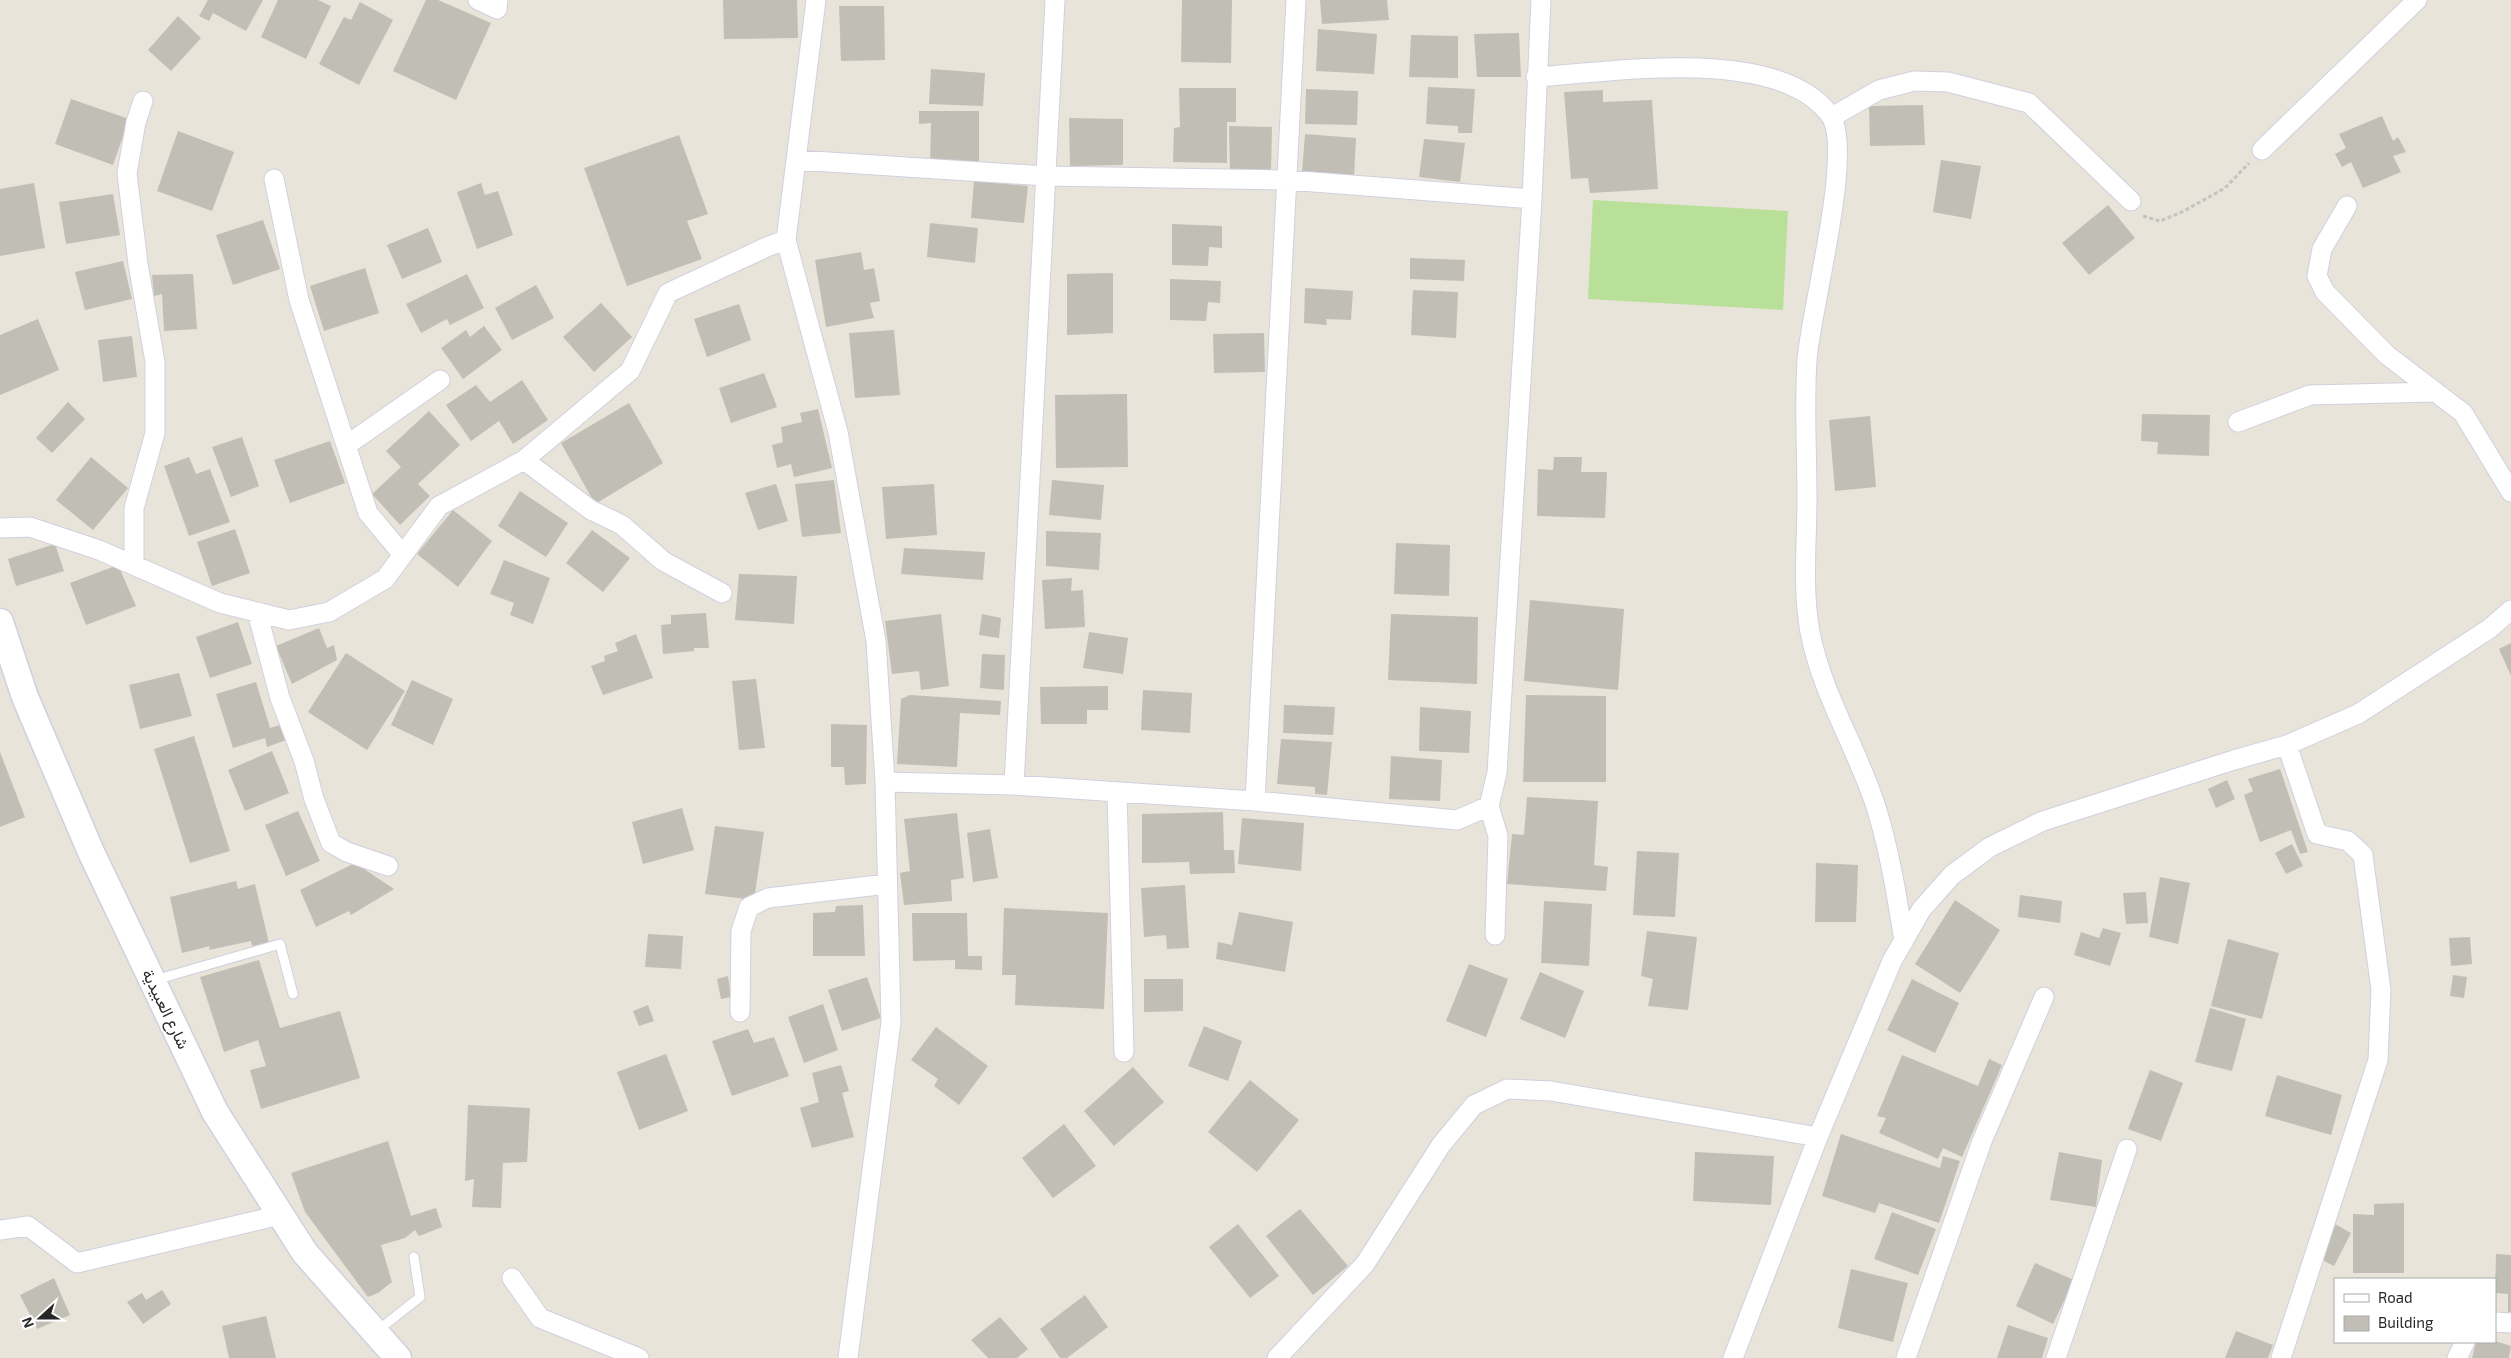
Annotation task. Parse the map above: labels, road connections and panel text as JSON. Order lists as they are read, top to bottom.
{
  "streets": {
    "main road": ["شارع العبيدية"]
  },
  "legend": ["Road", "Building"],
  "north": "left"
}
